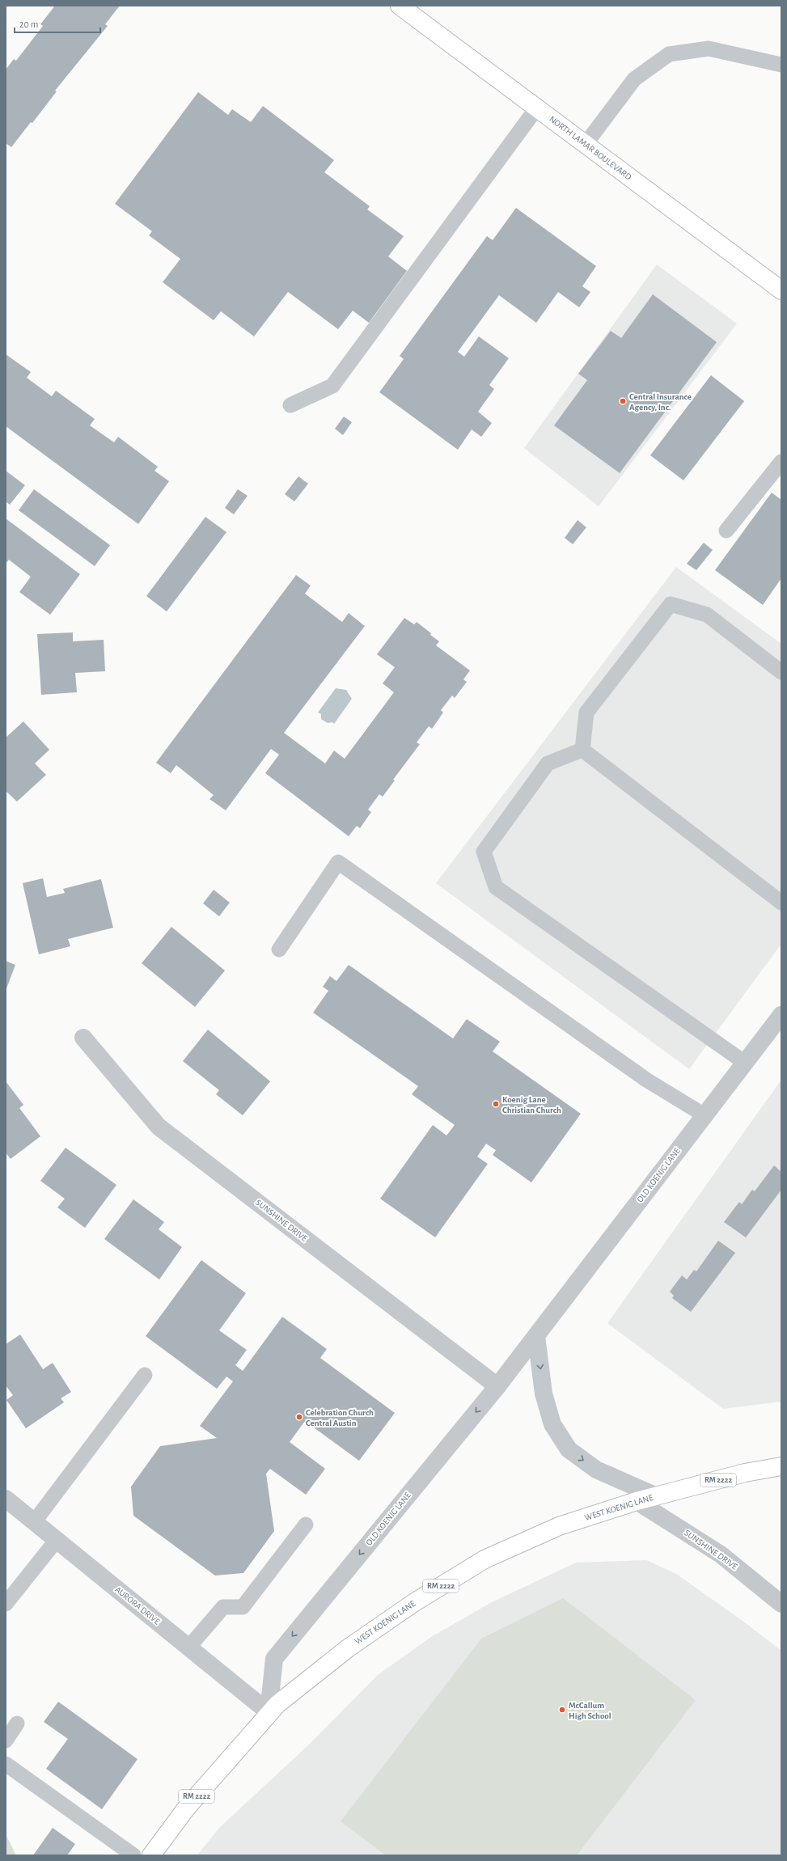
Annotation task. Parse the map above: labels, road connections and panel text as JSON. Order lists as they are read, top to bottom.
{
  "streets": {
    "main road": ["NORTH LAMAR BOULEVARD", "RM 2222", "WEST KOENIG LANE"],
    "street": ["OLD KOENIG LANE", "SUNSHINE DRIVE", "AURORA DRIVE"]
  },
  "crossings": [
    ["OLD KOENIG LANE", "SUNSHINE DRIVE"],
    ["OLD KOENIG LANE", "WEST KOENIG LANE"],
    ["OLD KOENIG LANE", "AURORA DRIVE"],
    ["SUNSHINE DRIVE", "WEST KOENIG LANE"],
    ["WEST KOENIG LANE", "AURORA DRIVE"]
  ],
  "one_way": ["OLD KOENIG LANE"],
  "places": [
    "Central Insurance Agency, Inc.",
    "Koenig Lane Christian Church",
    "Celebration Church Central Austin",
    "McCallum High School"
  ],
  "scale_bar": "20 m"
}
